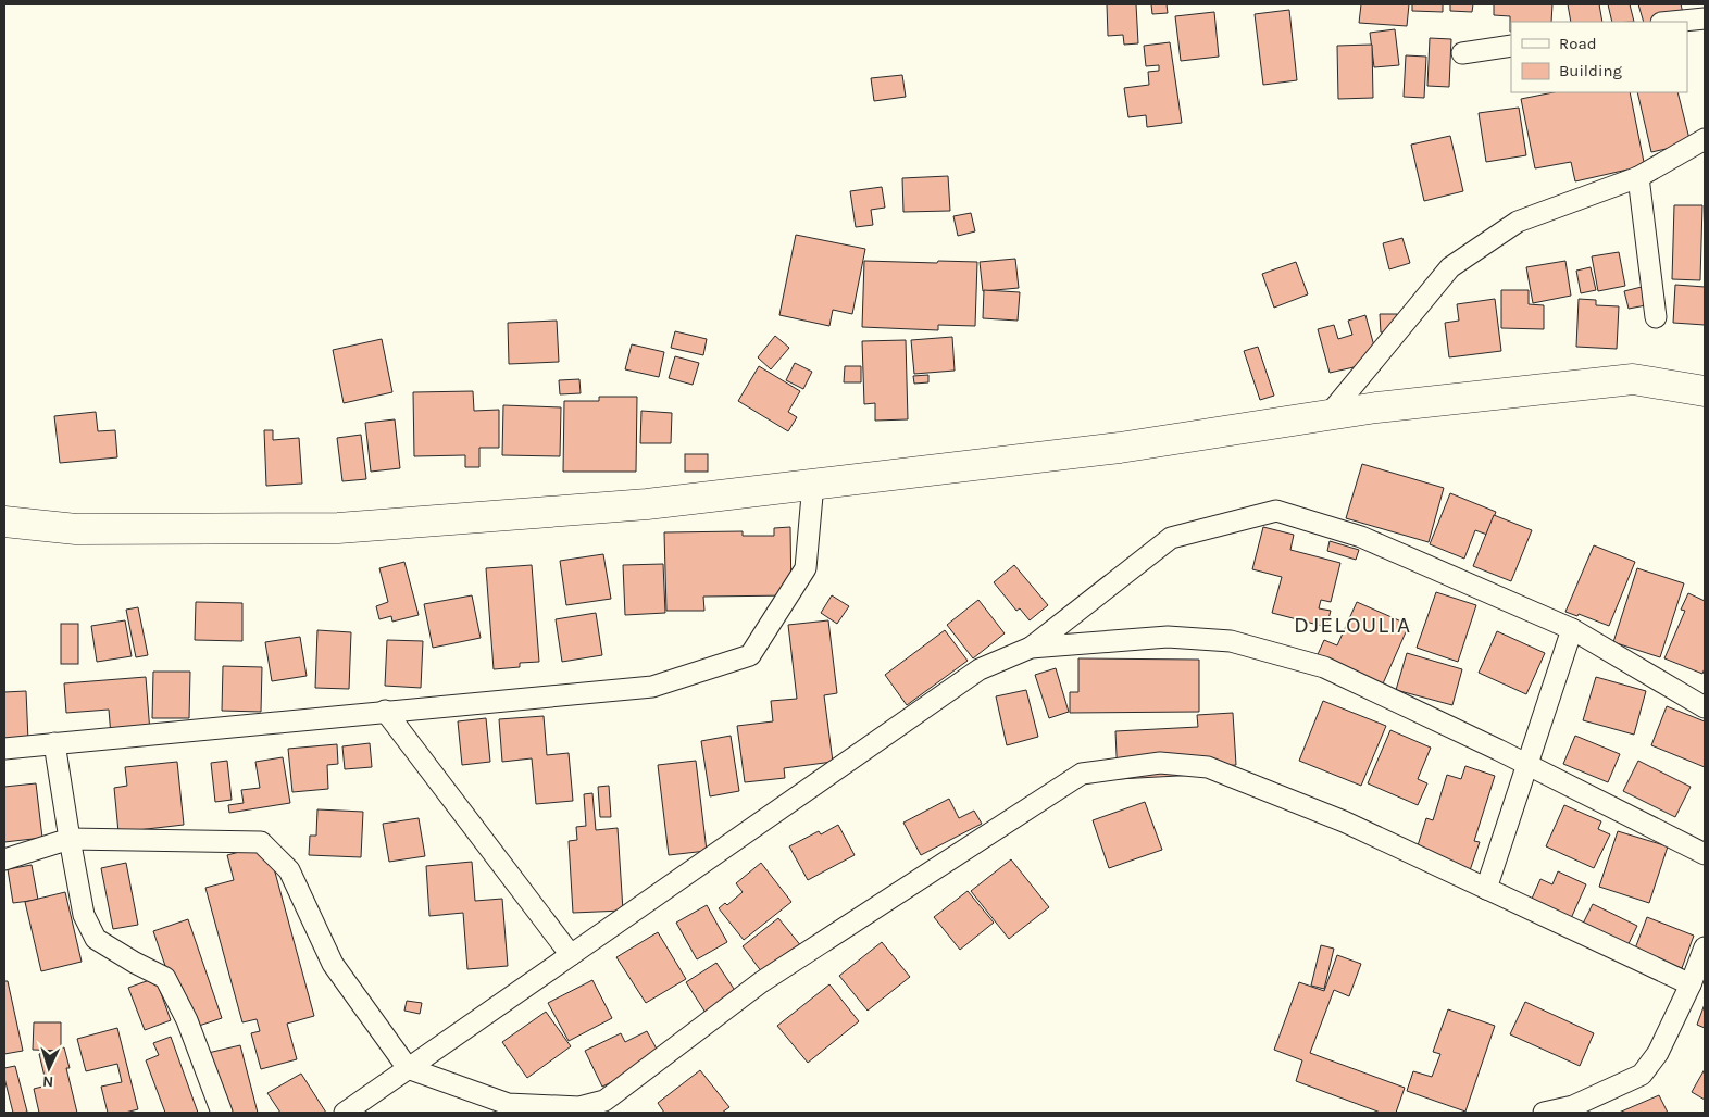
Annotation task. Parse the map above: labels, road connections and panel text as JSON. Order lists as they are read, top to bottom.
{
  "districts": ["DJELOULIA"],
  "legend": ["Road", "Building"],
  "north": "bottom"
}
